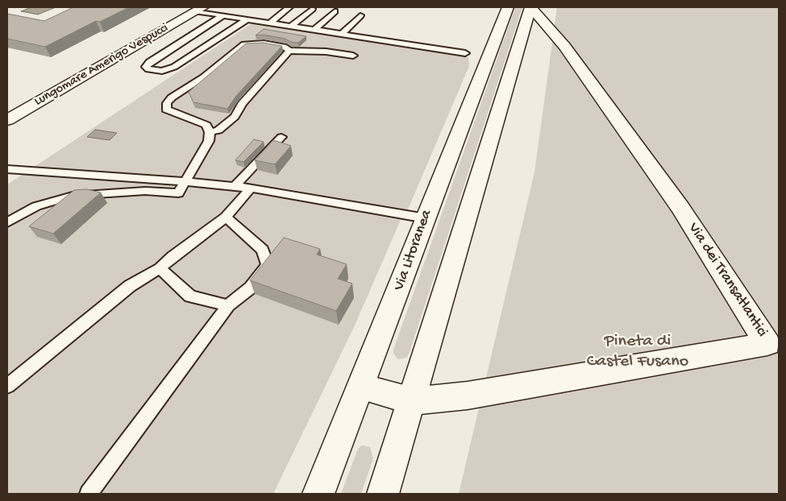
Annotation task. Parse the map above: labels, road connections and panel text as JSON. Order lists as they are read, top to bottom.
{
  "streets": {
    "street": ["Lungomare Amerigo Vespucci", "Via Litoranea", "Via dei Transatlantici"]
  },
  "parks": ["Pineta di Castel Fusano"]
}
